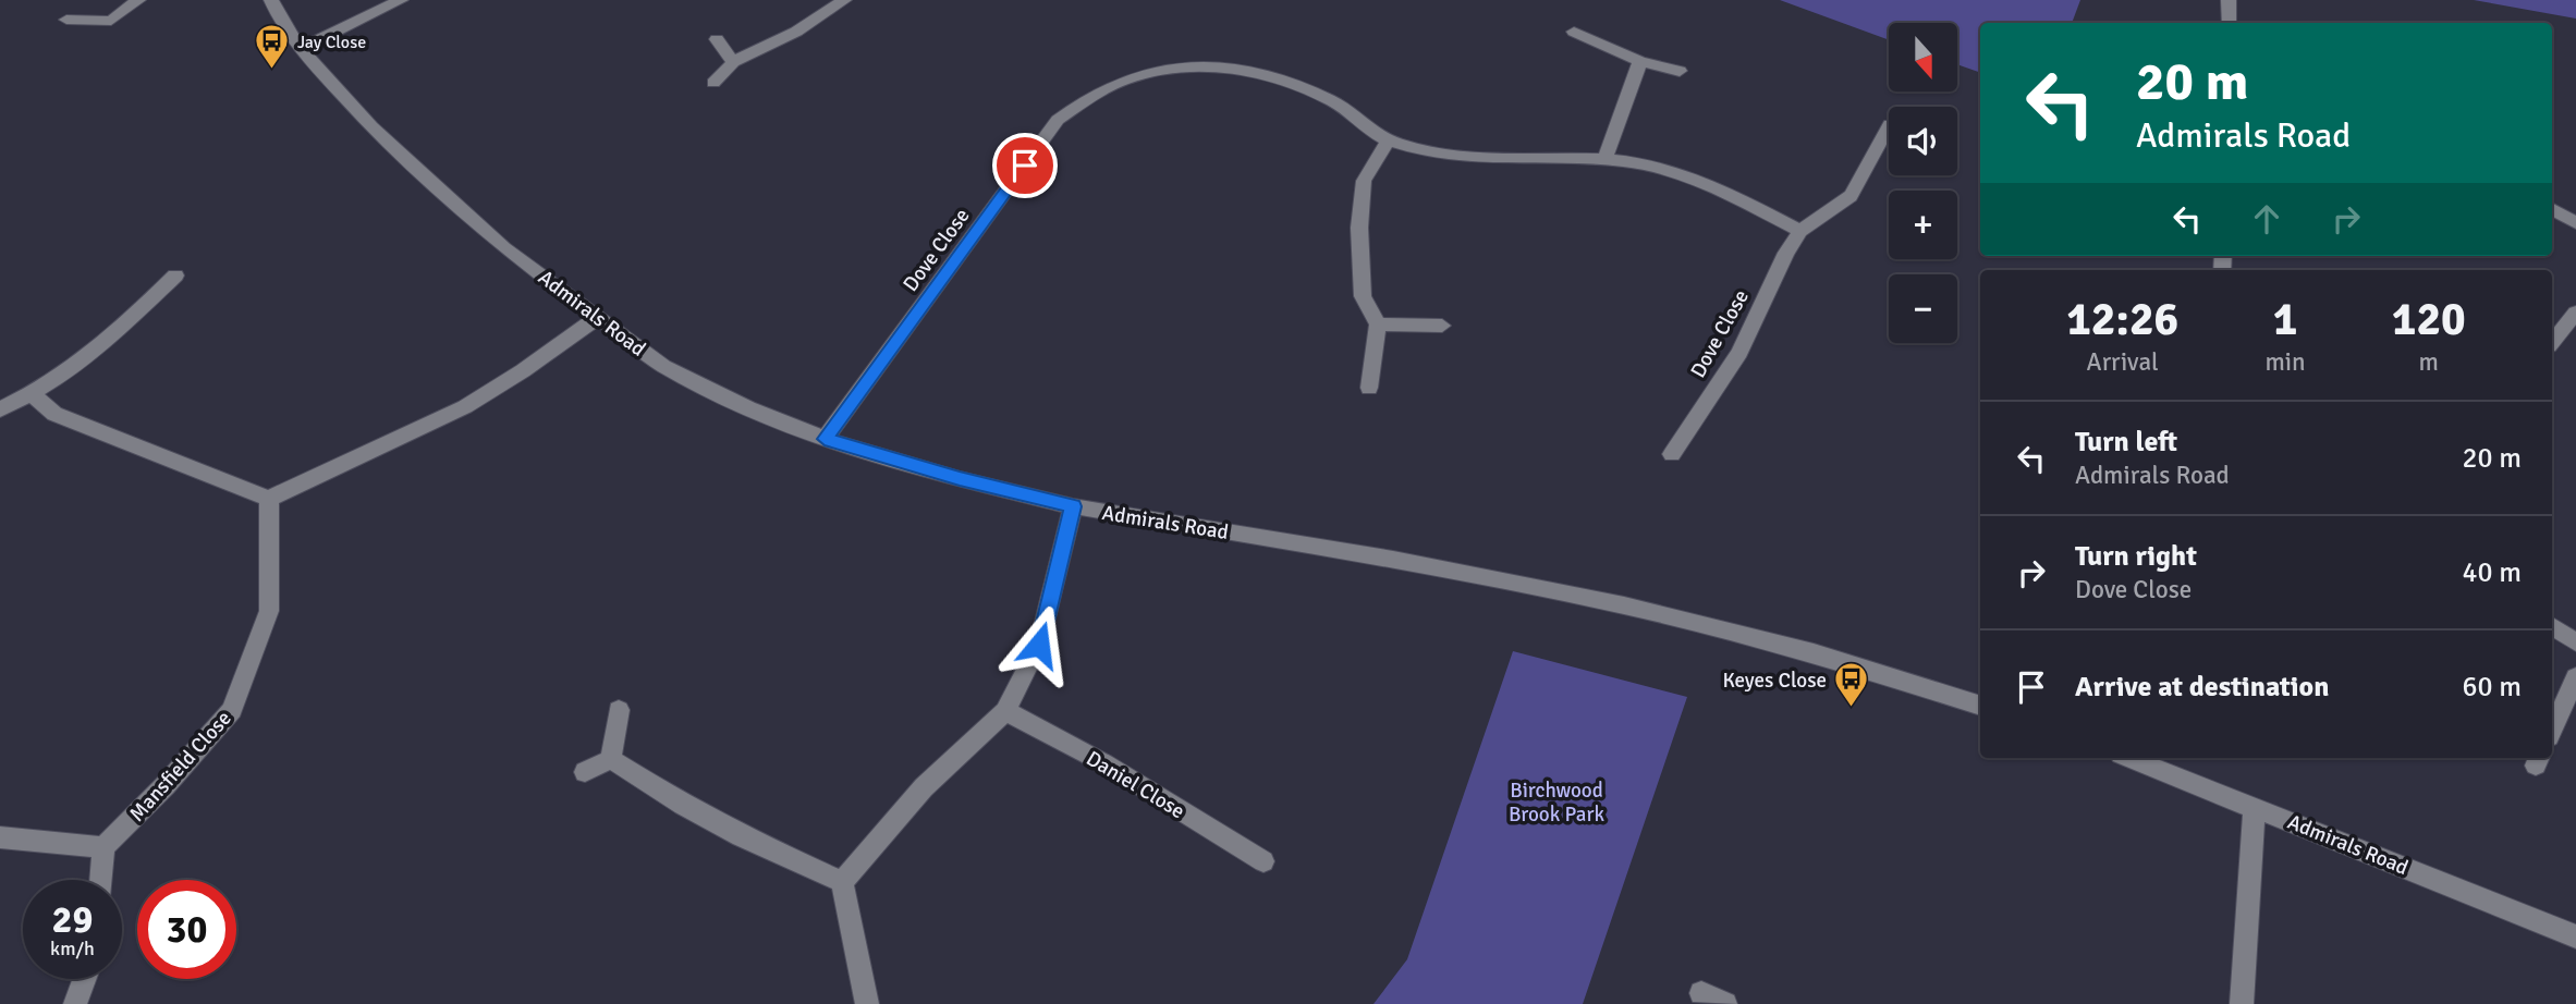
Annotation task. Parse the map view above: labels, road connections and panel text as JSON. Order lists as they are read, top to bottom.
{
  "streets": {
    "street": [
      "Dove Close",
      "Admirals Road",
      "Mansfield Close",
      "Daniel Close"
    ]
  },
  "crossings": [
    ["Dove Close", "Admirals Road"]
  ],
  "parks": ["Birchwood Brook Park"],
  "places": {
    "bus stop": ["Jay Close", "Keyes Close"]
  },
  "north": "bottom",
  "page": {
    "map_buttons": ["+", "−"],
    "turn": ["20 m", "Admirals Road"],
    "eta": [
      "12:26",
      "Arrival",
      "1",
      "min",
      "120",
      "m"
    ],
    "list": [
      {
        "name": "Turn left",
        "note": "Admirals Road",
        "value": "20 m"
      },
      {
        "name": "Turn right",
        "note": "Dove Close",
        "value": "40 m"
      },
      {
        "name": "Arrive at destination",
        "value": "60 m"
      }
    ],
    "speed": "29 km/h",
    "limit": "30"
  }
}
